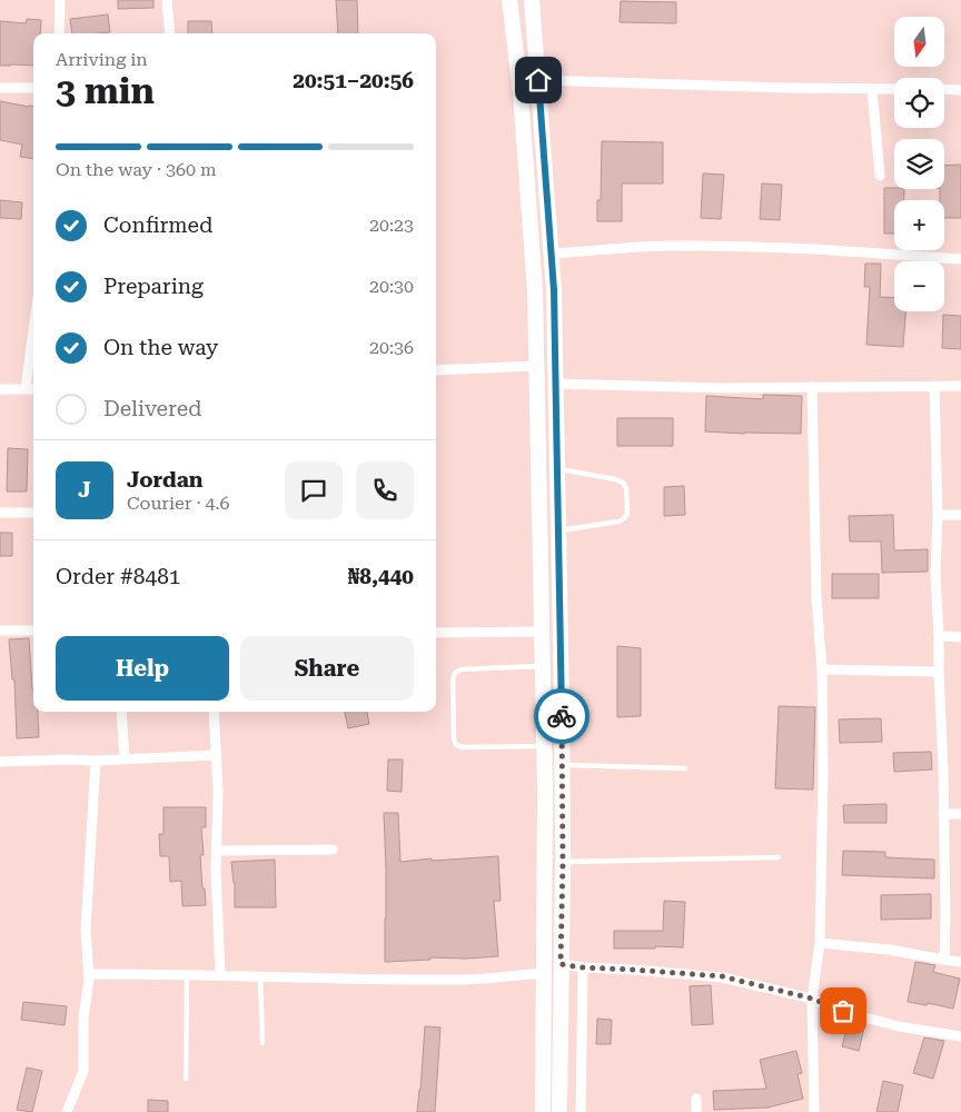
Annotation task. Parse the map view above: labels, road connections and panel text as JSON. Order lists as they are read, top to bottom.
{
  "north": "bottom",
  "page": {
    "map_buttons": ["+", "−"],
    "heading": ["3 min", "Arriving in", "20:51–20:56"],
    "panel": [
      "Jordan",
      "Courier · 4.6",
      "Order #8481",
      "₦8,440"
    ],
    "bar": "On the way · 360 m",
    "list": [
      ["Confirmed", "20:23"],
      ["Preparing", "20:30"],
      ["On the way", "20:36"],
      "Delivered"
    ],
    "round": "J",
    "buttons": ["Help", "Share"]
  }
}
